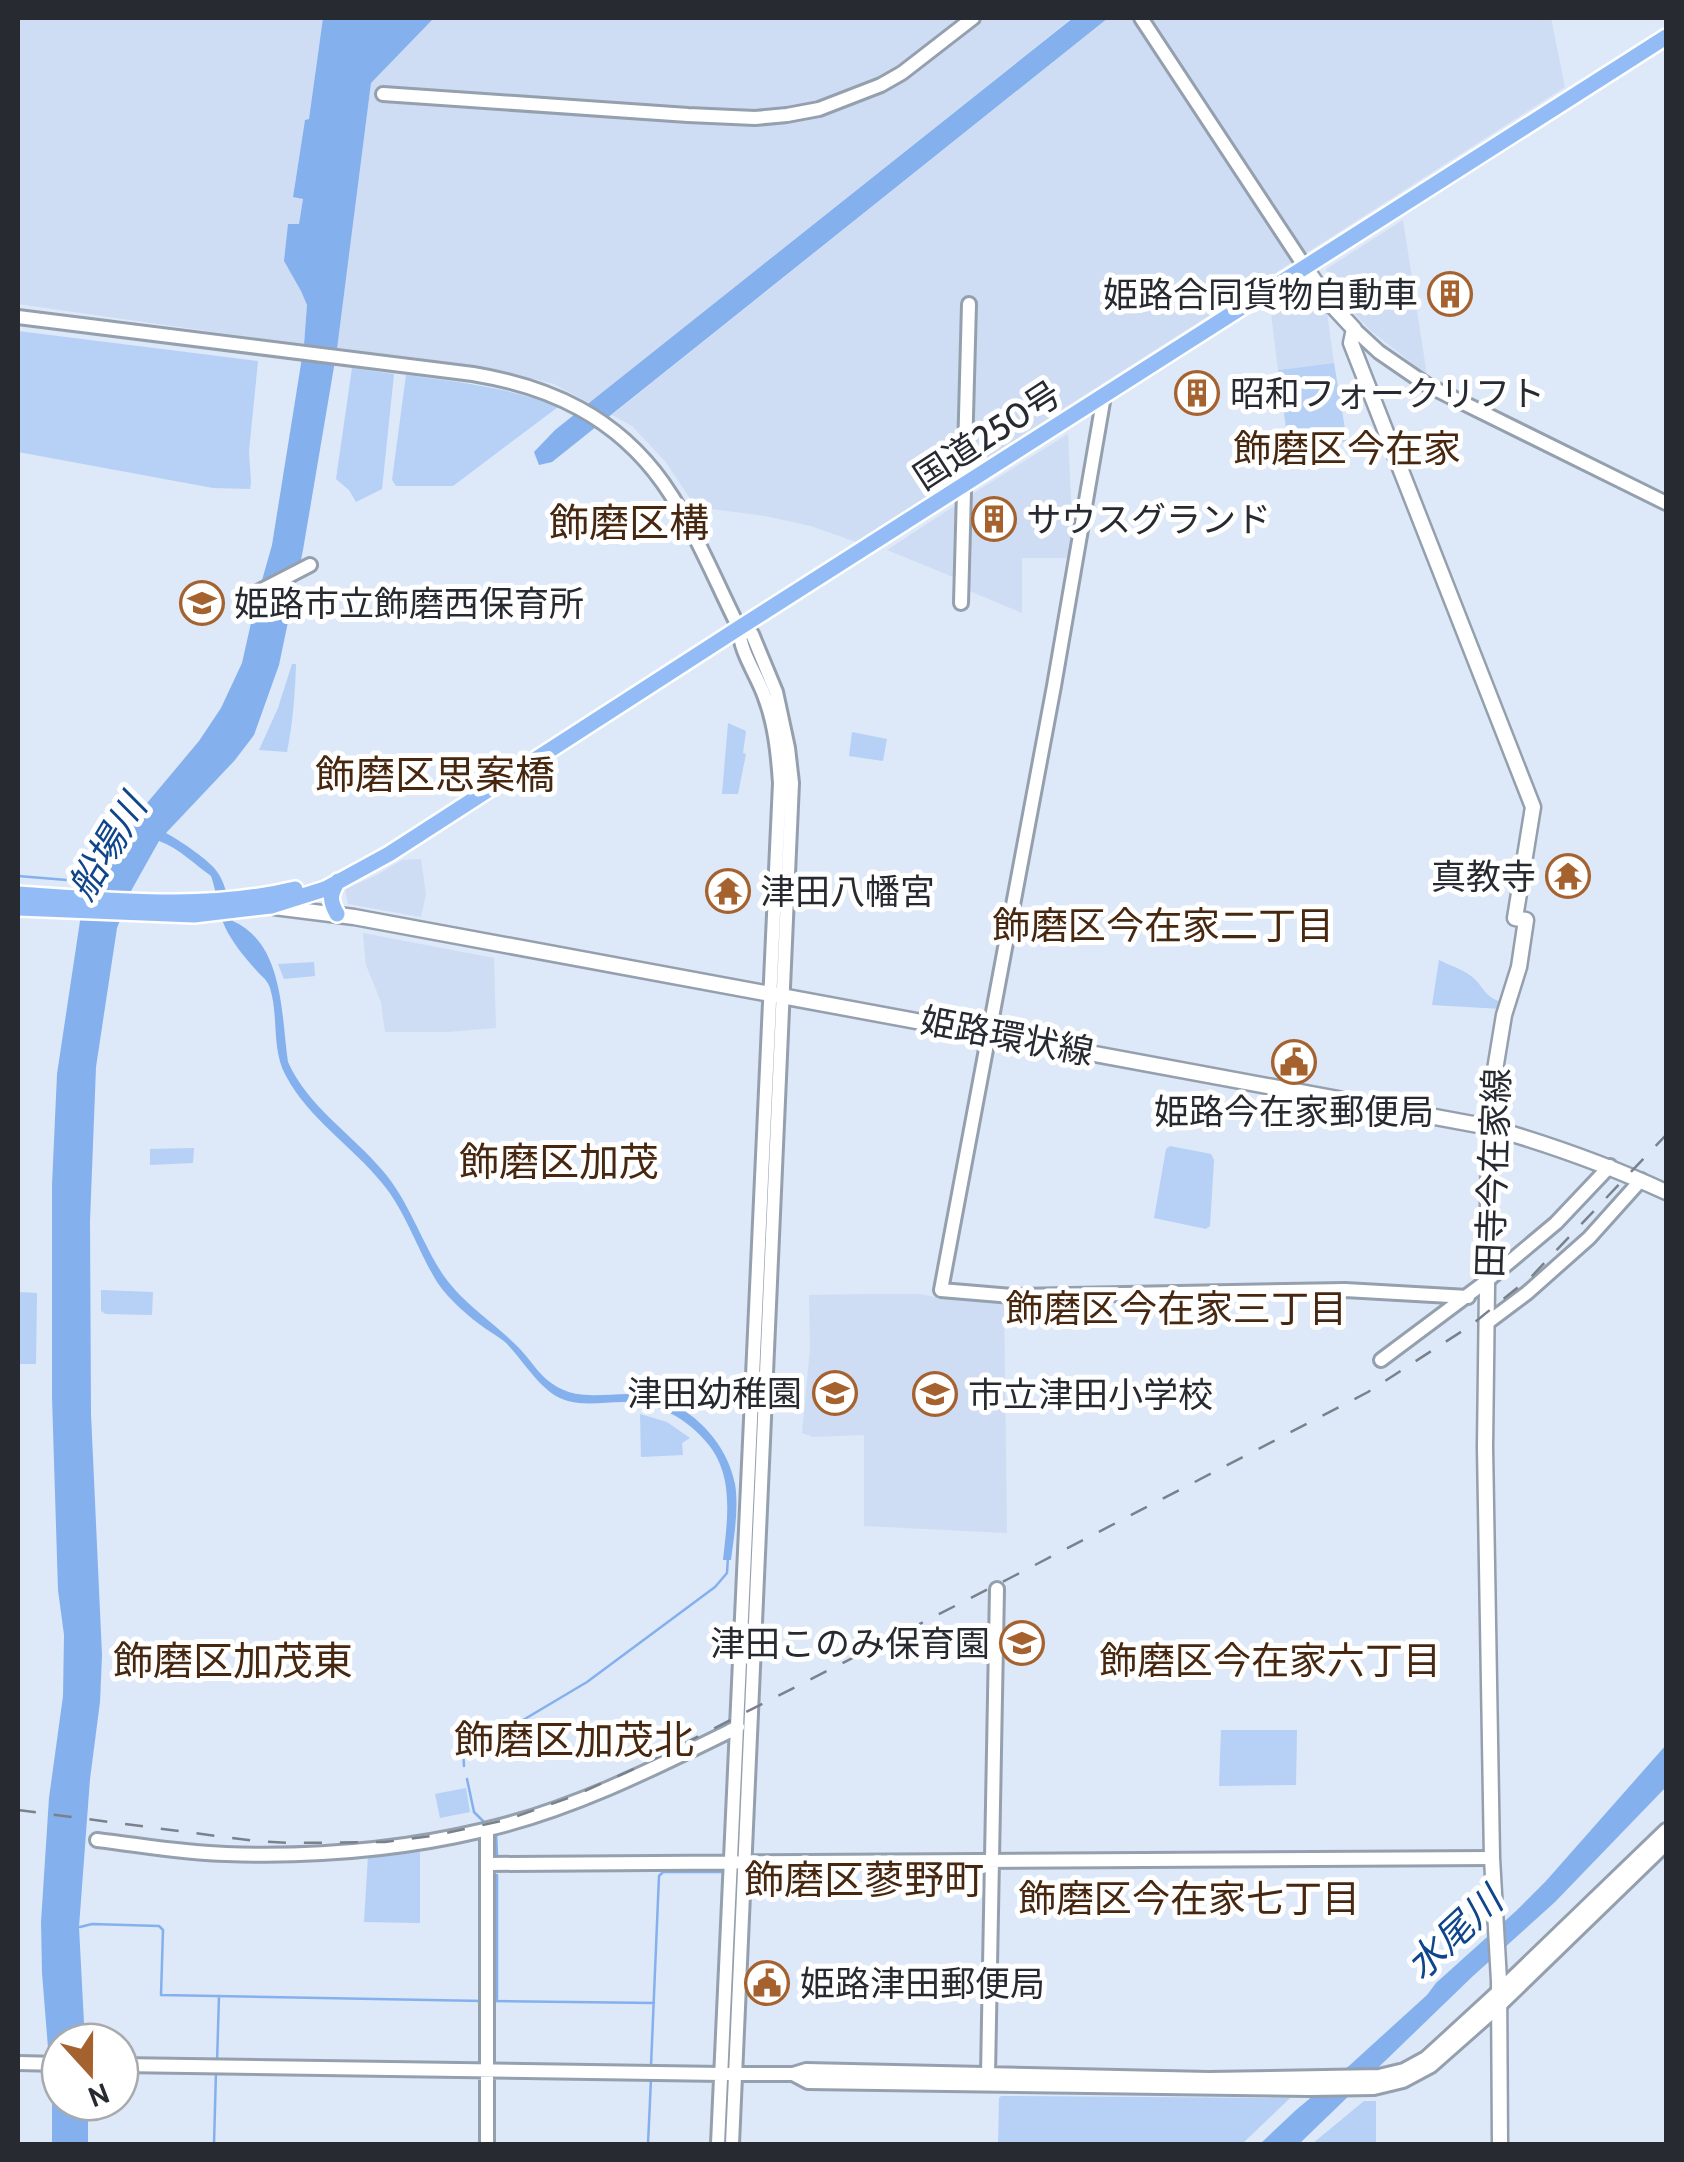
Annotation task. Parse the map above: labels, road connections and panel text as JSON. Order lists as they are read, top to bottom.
{
  "streets": {
    "highway": ["国道250号"],
    "main road": ["姫路環状線", "田寺今在家線"]
  },
  "crossings": [
    ["国道250号", "姫路環状線"],
    ["国道250号", "田寺今在家線"],
    ["姫路環状線", "田寺今在家線"]
  ],
  "districts": [
    "飾磨区今在家",
    "飾磨区構",
    "飾磨区思案橋",
    "飾磨区今在家二丁目",
    "飾磨区加茂",
    "飾磨区今在家三丁目",
    "飾磨区加茂東",
    "飾磨区今在家六丁目",
    "飾磨区加茂北",
    "飾磨区蓼野町",
    "飾磨区今在家七丁目"
  ],
  "water": ["船場川", "水尾川"],
  "places": {
    "building": ["姫路合同貨物自動車", "昭和フォークリフト", "サウスグランド"],
    "school or university": [
      "姫路市立飾磨西保育所",
      "津田幼稚園",
      "市立津田小学校",
      "津田このみ保育園"
    ],
    "temple": ["真教寺", "津田八幡宮"],
    "public building": ["姫路今在家郵便局", "姫路津田郵便局"]
  },
  "north": "bottom"
}
